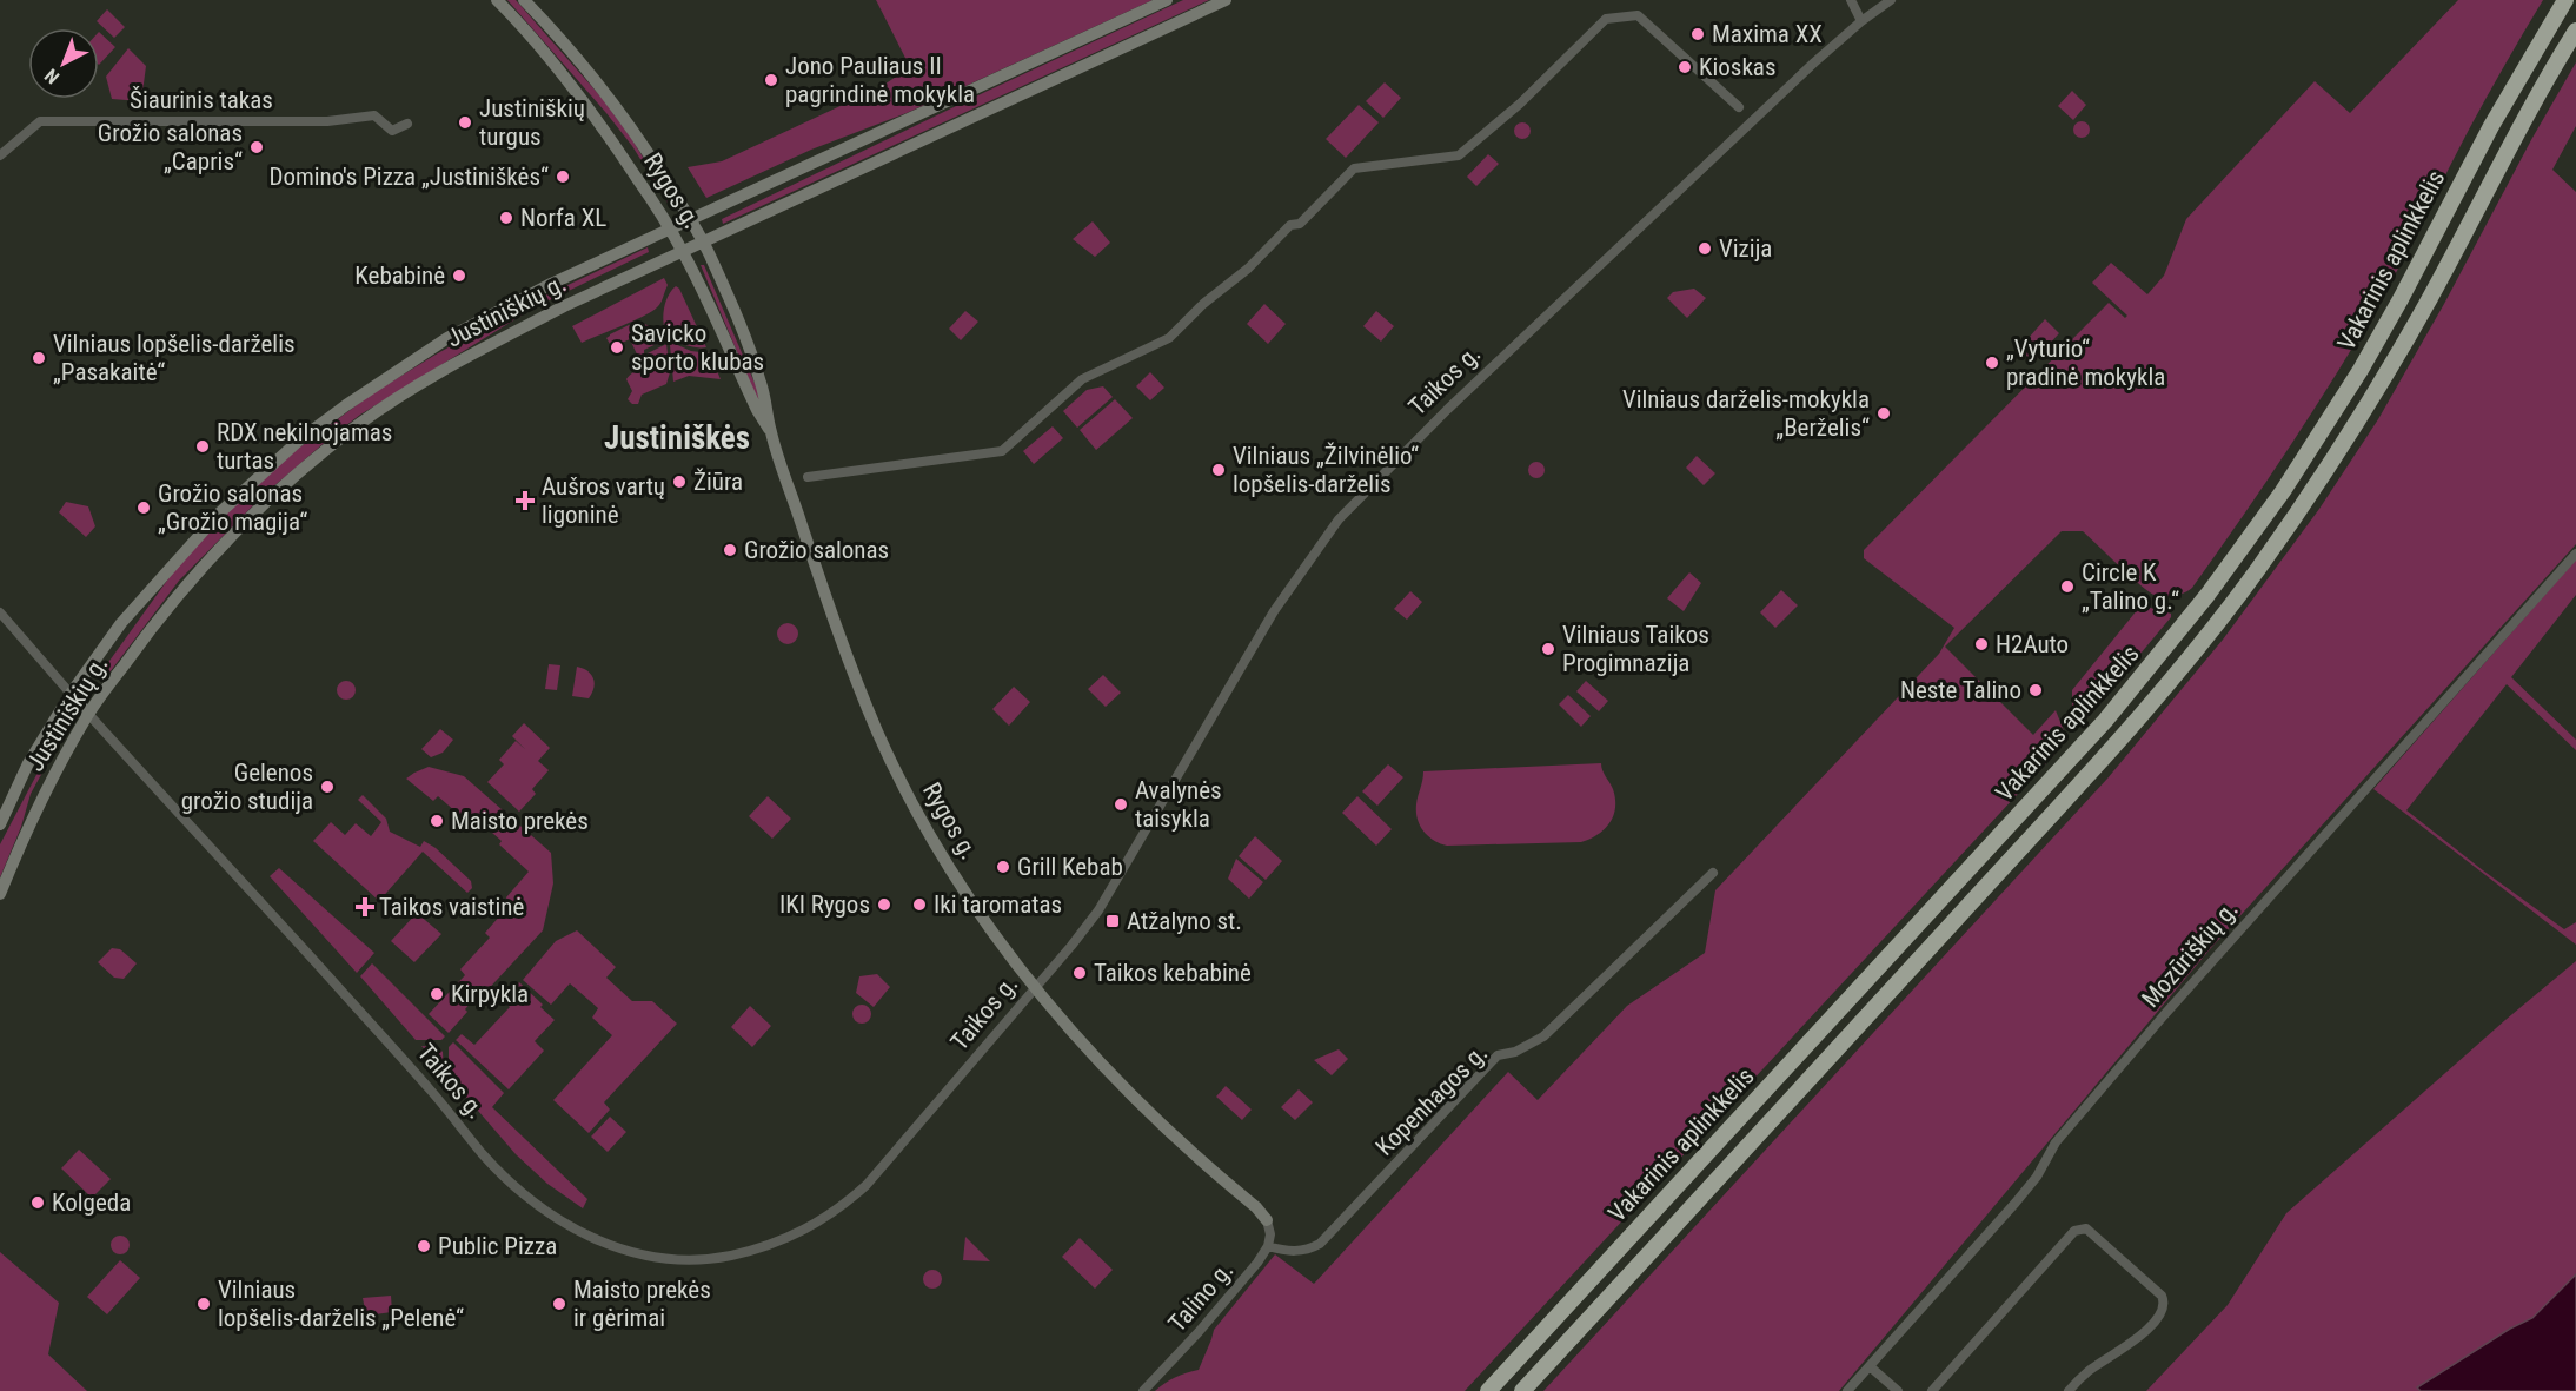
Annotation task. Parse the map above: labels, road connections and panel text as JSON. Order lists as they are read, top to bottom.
{
  "streets": {
    "highway": ["Vakarinis aplinkkelis"],
    "main road": ["Rygos g.", "Justiniškių g.", "Taikos g."],
    "street": [
      "Šiaurinis takas",
      "Mozūriškių g.",
      "Kopenhagos g.",
      "Talino g."
    ]
  },
  "crossings": [
    ["Rygos g.", "Justiniškių g."],
    ["Rygos g.", "Taikos g."],
    ["Justiniškių g.", "Taikos g."],
    ["Kopenhagos g.", "Talino g."]
  ],
  "districts": ["Justiniškės"],
  "places": {
    "other": [
      "Maxima XX",
      "Kioskas",
      "Jono Pauliaus II pagrindinė mokykla",
      "Justiniškių turgus",
      "Grožio salonas „Capris“",
      "Domino's Pizza „Justiniškės“",
      "Norfa XL",
      "Vizija",
      "Kebabinė",
      "Savicko sporto klubas",
      "Vilniaus lopšelis-darželis „Pasakaitė“",
      "„Vyturio“ pradinė mokykla",
      "Vilniaus darželis-mokykla „Berželis“",
      "RDX nekilnojamas turtas",
      "Vilniaus „Žilvinėlio“ lopšelis-darželis",
      "Žiūra",
      "Grožio salonas „Grožio magija“",
      "Grožio salonas",
      "Circle K „Talino g.“",
      "H2Auto",
      "Vilniaus Taikos Progimnazija",
      "Neste Talino",
      "Gelenos grožio studija",
      "Avalynės taisykla",
      "Maisto prekės",
      "Grill Kebab",
      "IKI Rygos",
      "Iki taromatas",
      "Taikos kebabinė",
      "Kirpykla",
      "Kolgeda",
      "Public Pizza",
      "Vilniaus lopšelis-darželis „Pelenė“",
      "Maisto prekės ir gėrimai"
    ],
    "health": ["Aušros vartų ligoninė", "Taikos vaistinė"],
    "transit": ["Atžalyno st."]
  },
  "north": "bottom left"
}
